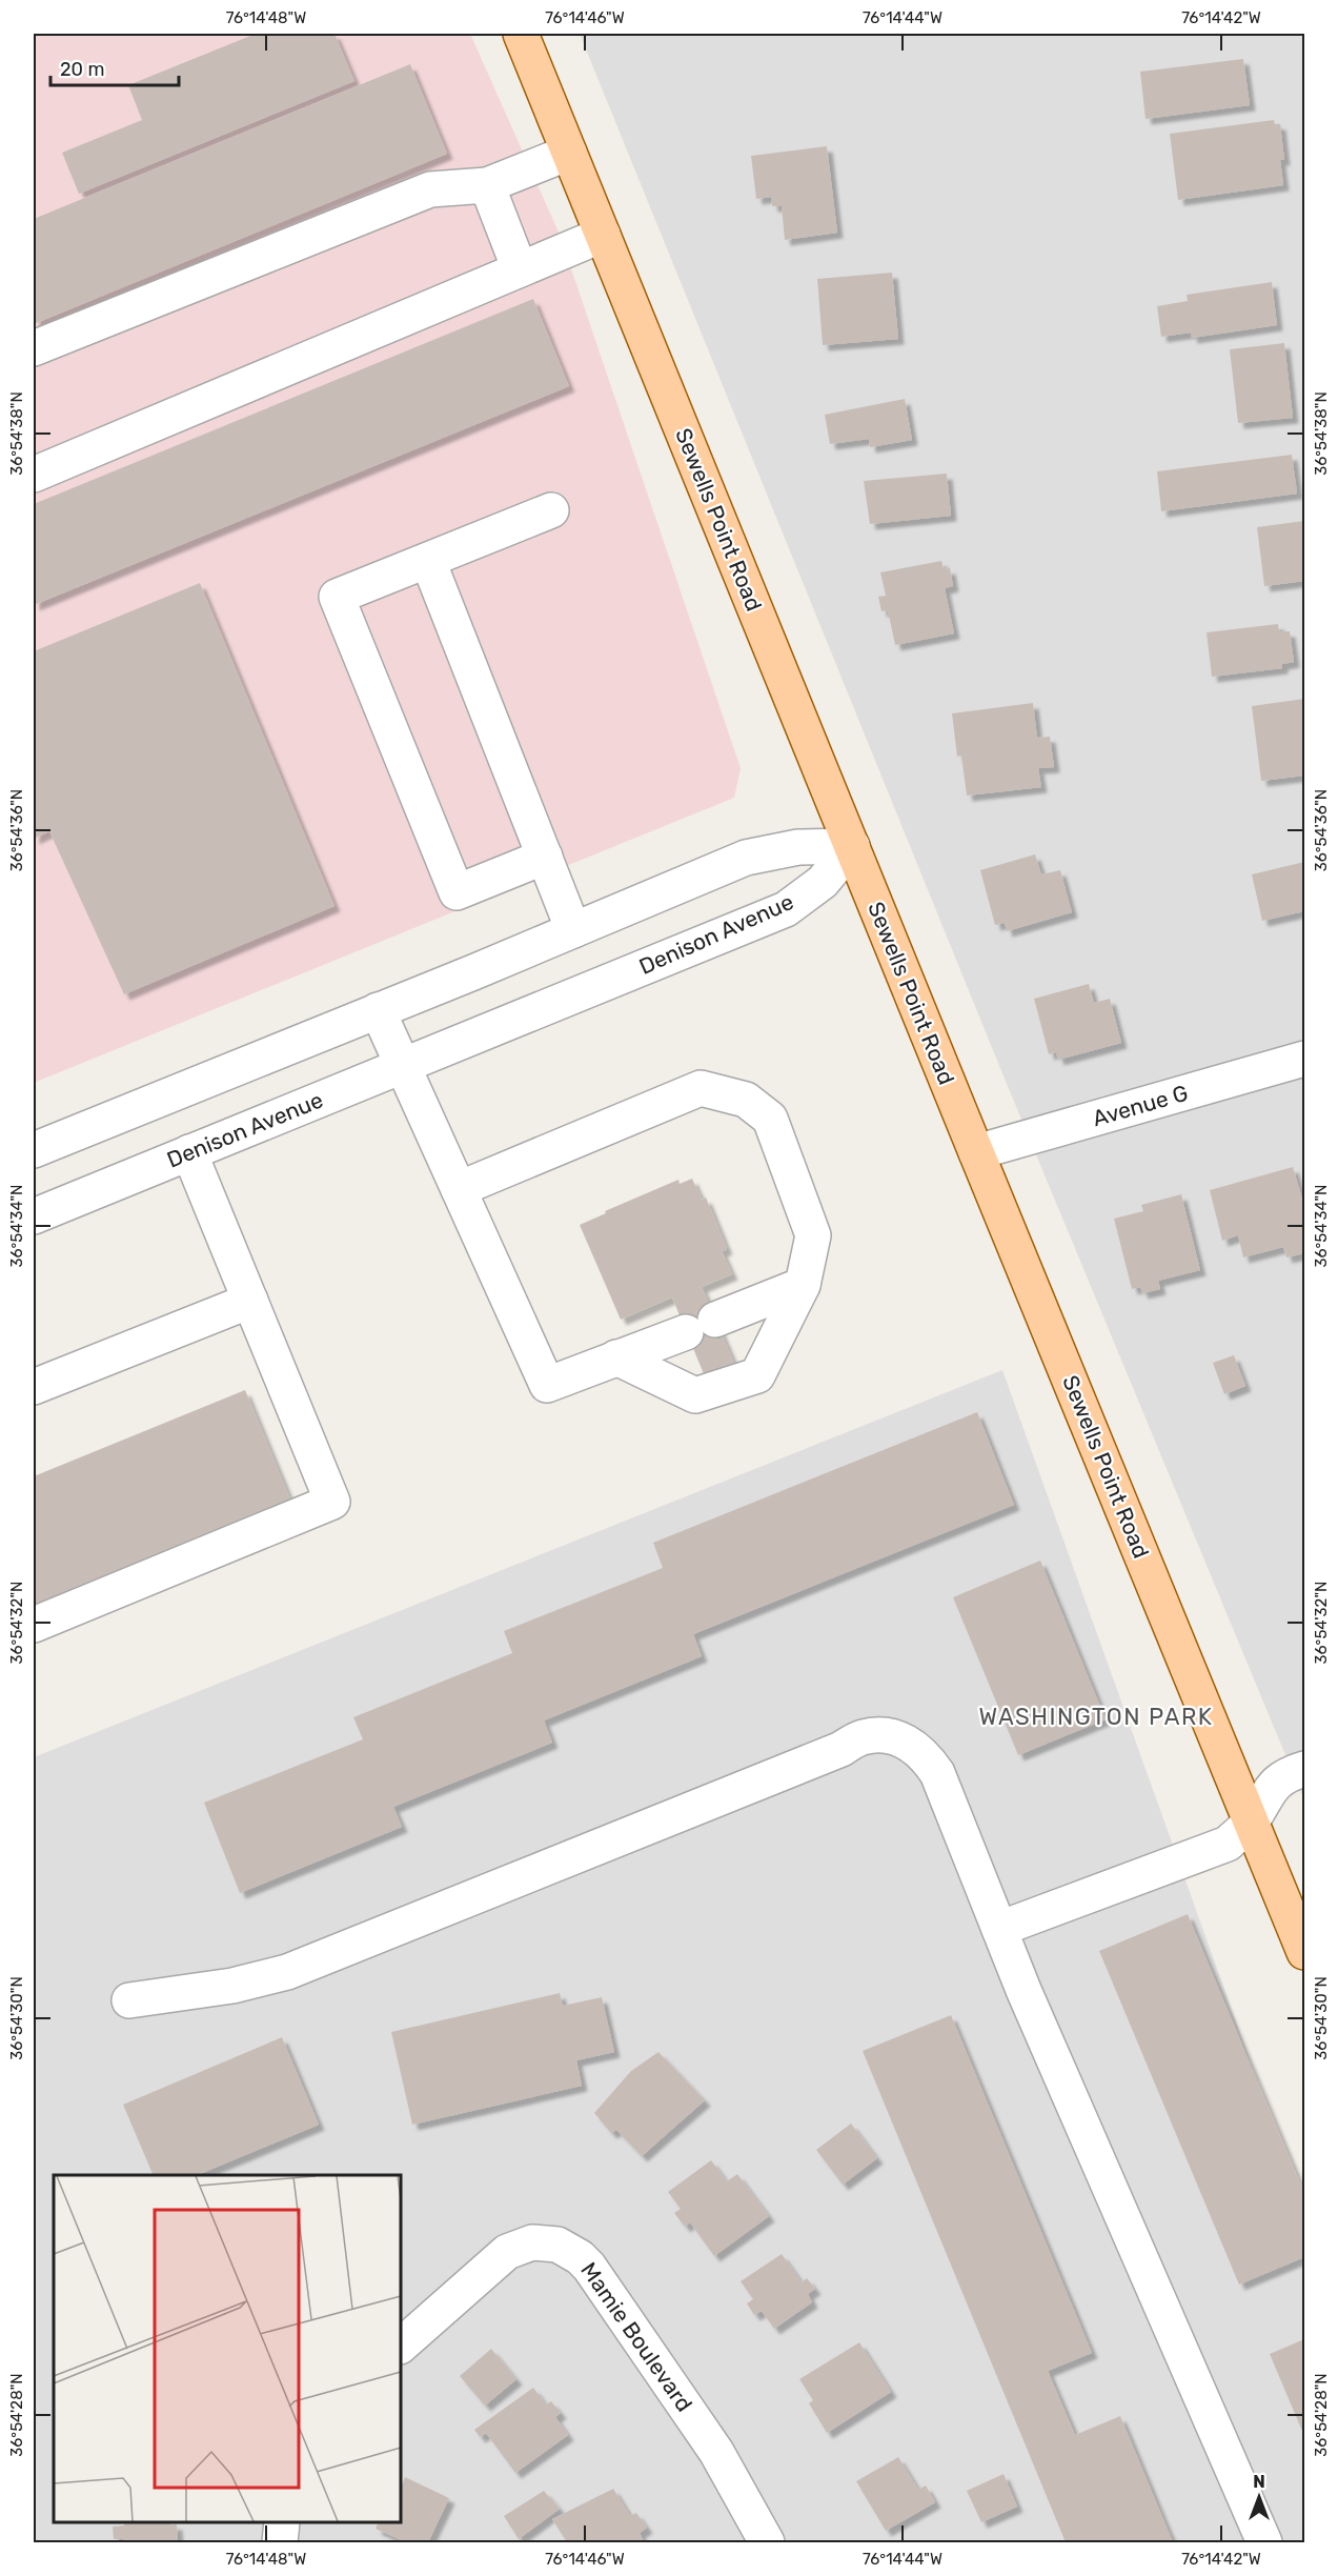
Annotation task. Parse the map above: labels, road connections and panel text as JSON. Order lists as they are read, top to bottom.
{
  "streets": {
    "main road": ["Sewells Point Road"],
    "street": ["Denison Avenue", "Avenue G", "Mamie Boulevard"]
  },
  "crossings": [
    ["Sewells Point Road", "Denison Avenue"],
    ["Sewells Point Road", "Avenue G"]
  ],
  "districts": ["WASHINGTON PARK"],
  "scale_bar": "20 m",
  "north": "top",
  "coordinates": [
    "76°14'48\"W",
    "76°14'46\"W",
    "76°14'44\"W",
    "76°14'42\"W",
    "36°54'38\"N",
    "36°54'36\"N",
    "36°54'34\"N",
    "36°54'32\"N",
    "36°54'30\"N",
    "36°54'28\"N"
  ]
}
